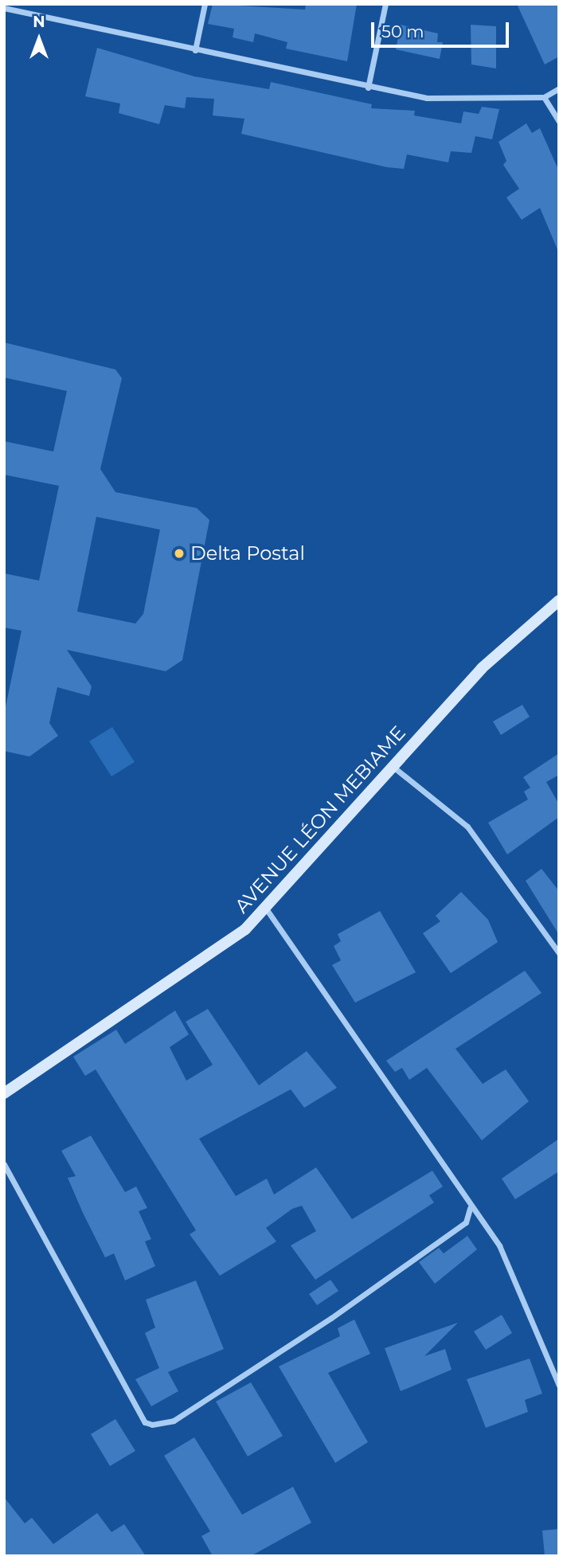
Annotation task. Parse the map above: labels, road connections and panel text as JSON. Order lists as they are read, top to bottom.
{
  "streets": {
    "street": ["AVENUE LÉON MEBIAME"]
  },
  "places": ["Delta Postal"],
  "scale_bar": "50 m",
  "north": "top"
}
